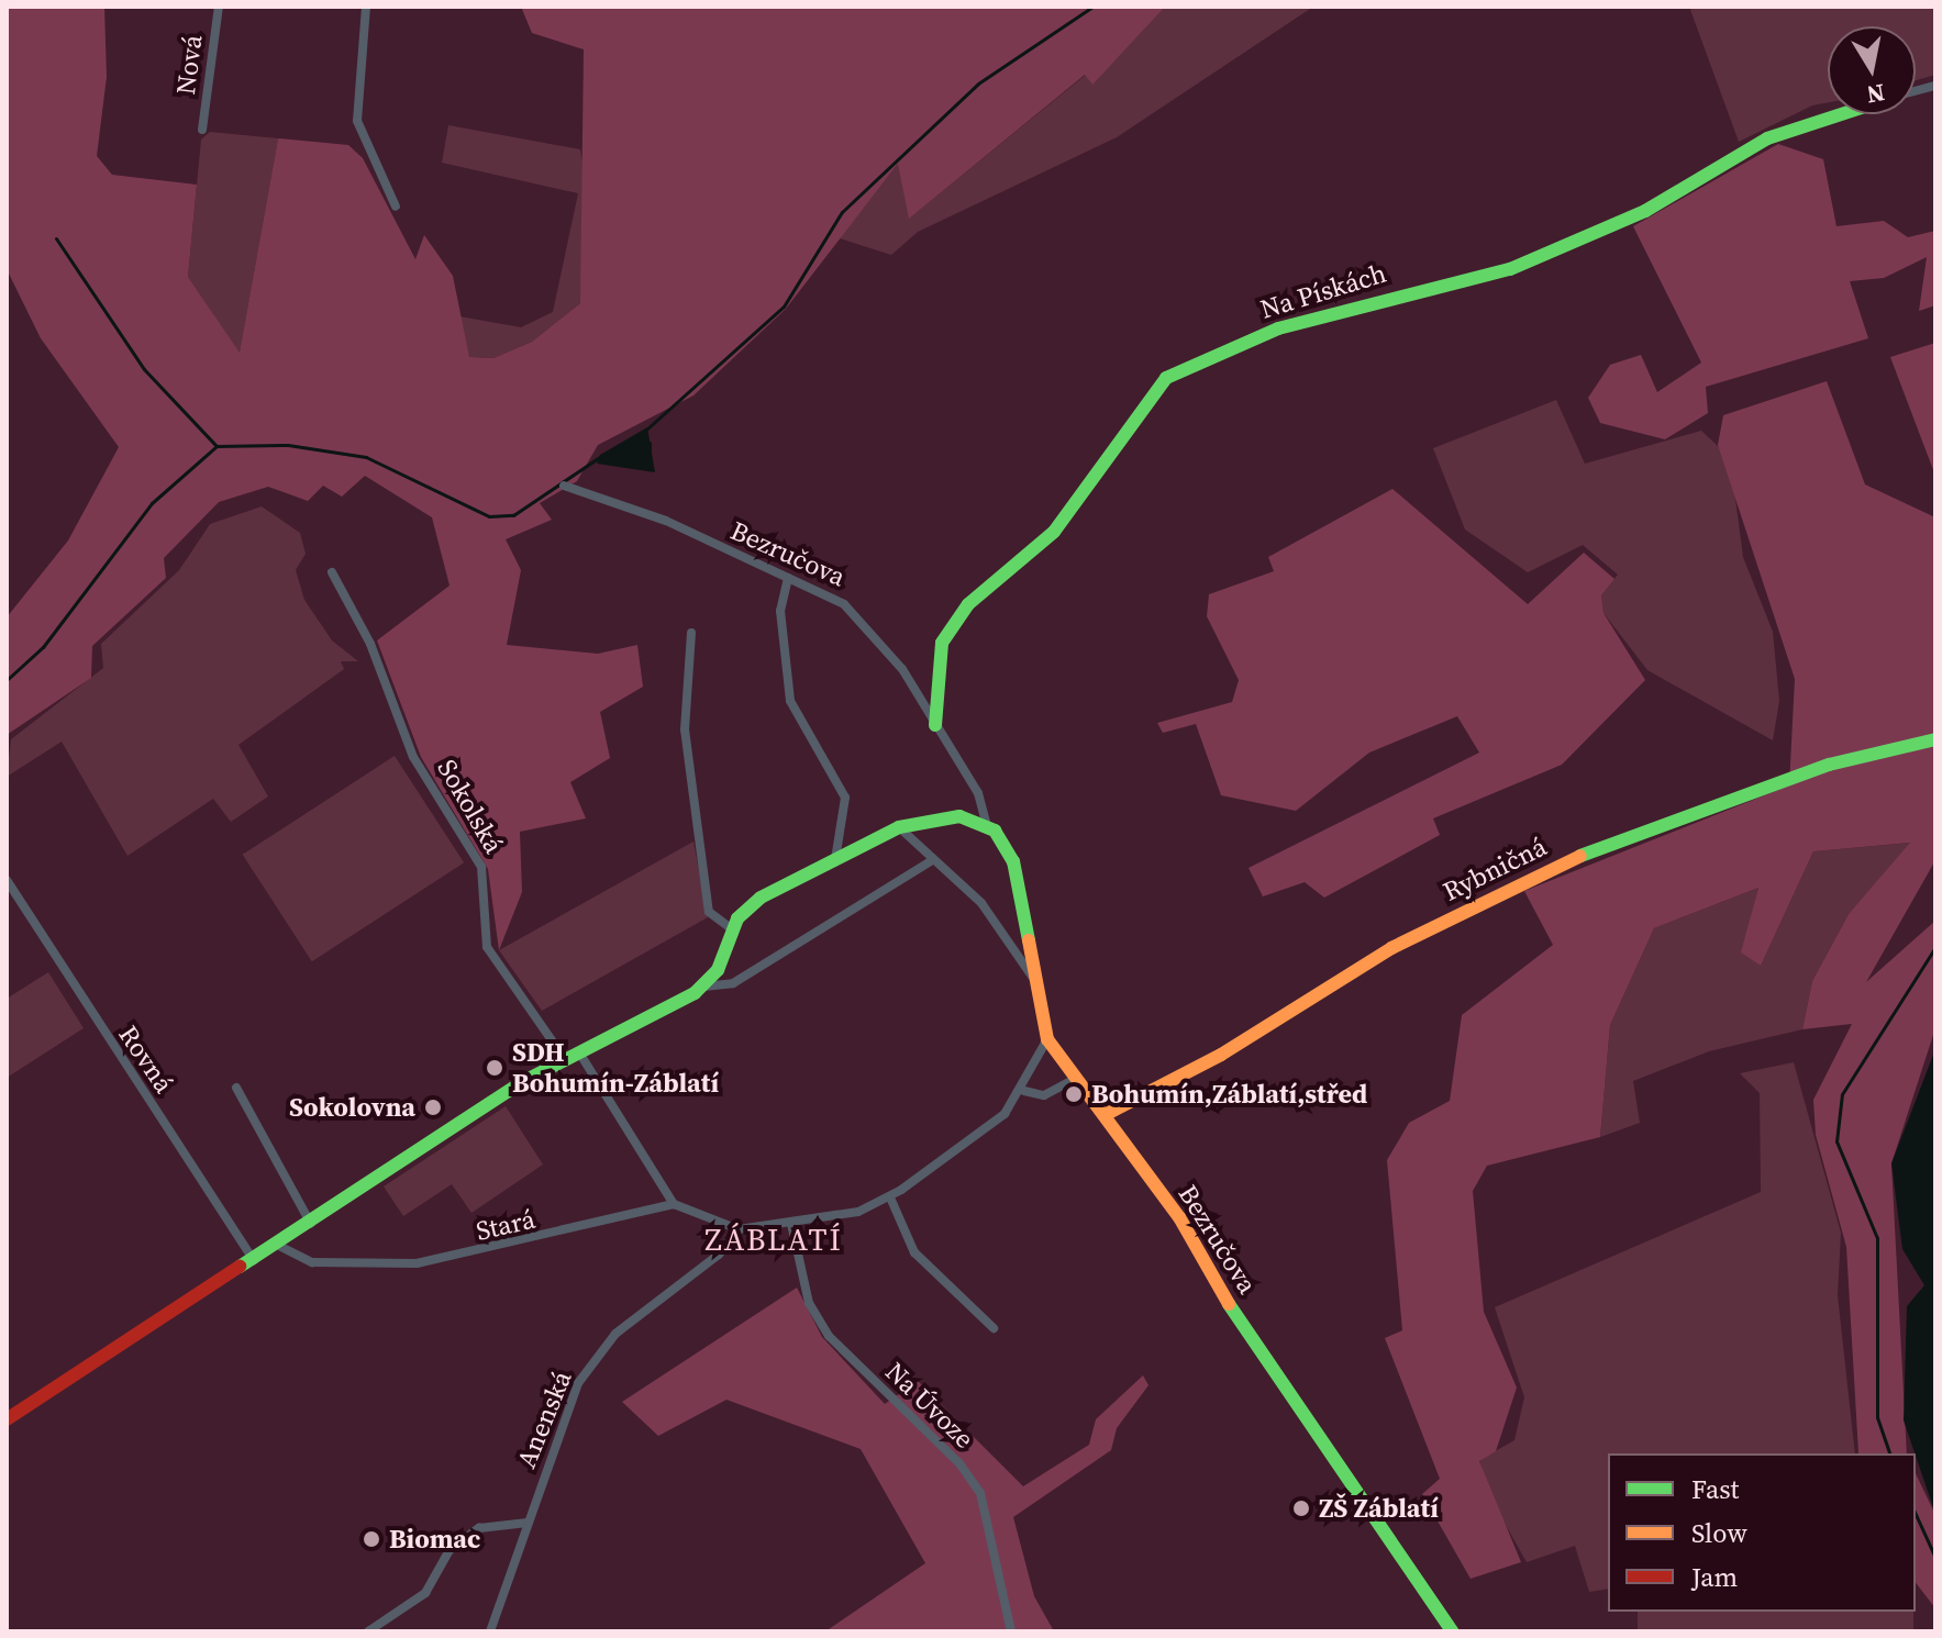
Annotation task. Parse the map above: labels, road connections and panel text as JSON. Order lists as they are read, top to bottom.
{
  "streets": {
    "main road": ["Na Pískách", "Bezručova", "Rybničná"],
    "street": [
      "Nová",
      "Sokolská",
      "Rovná",
      "Stará",
      "Na Úvoze",
      "Anenská"
    ]
  },
  "crossings": [
    ["Na Pískách", "Bezručova"],
    ["Bezručova", "Rybničná"]
  ],
  "districts": ["ZÁBLATÍ"],
  "places": [
    "SDH Bohumín-Záblatí",
    "Bohumín,Záblatí,střed",
    "Sokolovna",
    "ZŠ Záblatí",
    "Biomac"
  ],
  "legend": ["Fast", "Slow", "Jam"],
  "north": "bottom"
}
